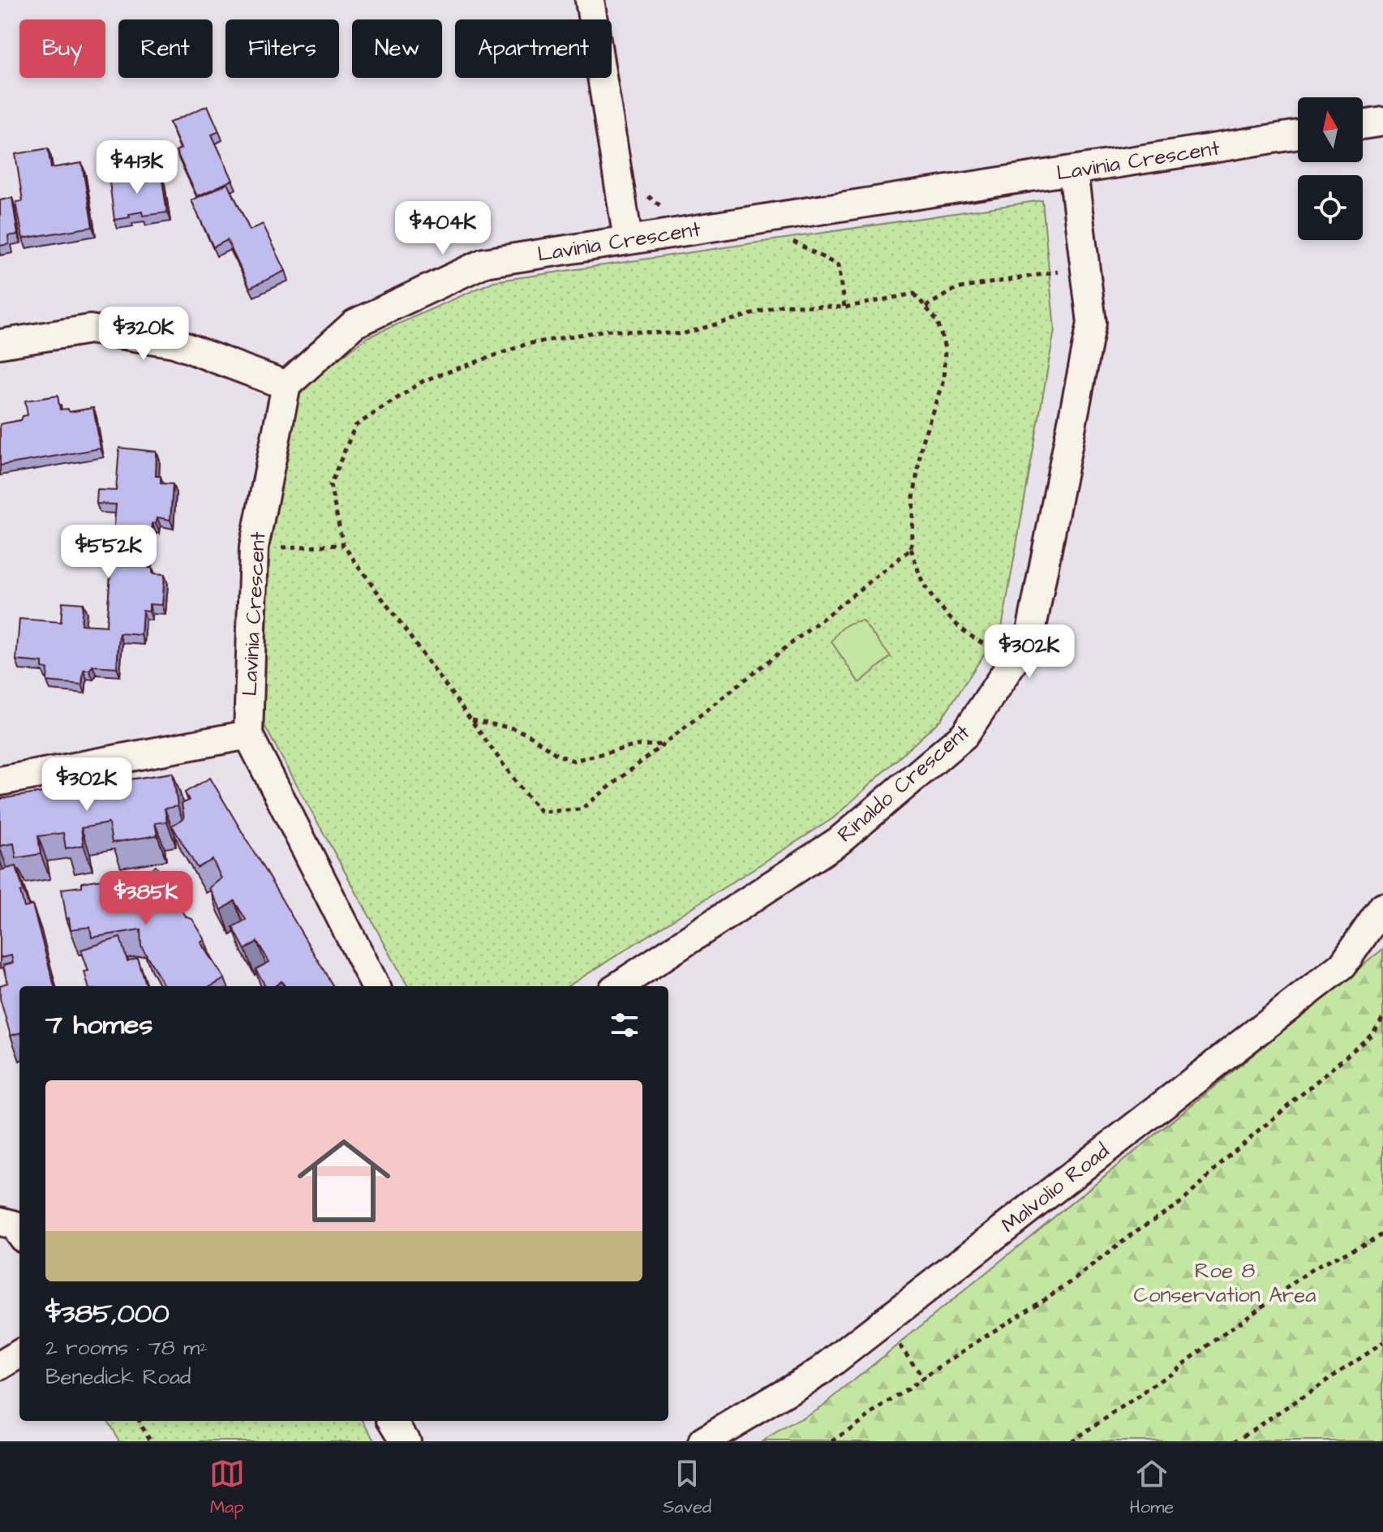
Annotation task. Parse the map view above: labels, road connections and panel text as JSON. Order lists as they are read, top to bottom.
{
  "streets": {
    "street": ["Lavinia Crescent", "Rinaldo Crescent", "Malvolio Road"]
  },
  "crossings": [
    ["Lavinia Crescent", "Rinaldo Crescent"]
  ],
  "parks": ["Roe 8 Conservation Area"],
  "north": "top",
  "page": {
    "chip": [
      "Buy",
      "Rent",
      "Filters",
      "New",
      "Apartment"
    ],
    "price": [
      "$413K",
      "$404K",
      "$320K",
      "$552K",
      "$302K",
      "$302K",
      "$385K"
    ],
    "heading": "7 homes",
    "list": [
      {
        "name": "$385,000",
        "note": "2 rooms · 78 m² · Benedick Road"
      }
    ],
    "tabs": ["Map", "Saved", "Home"]
  }
}
